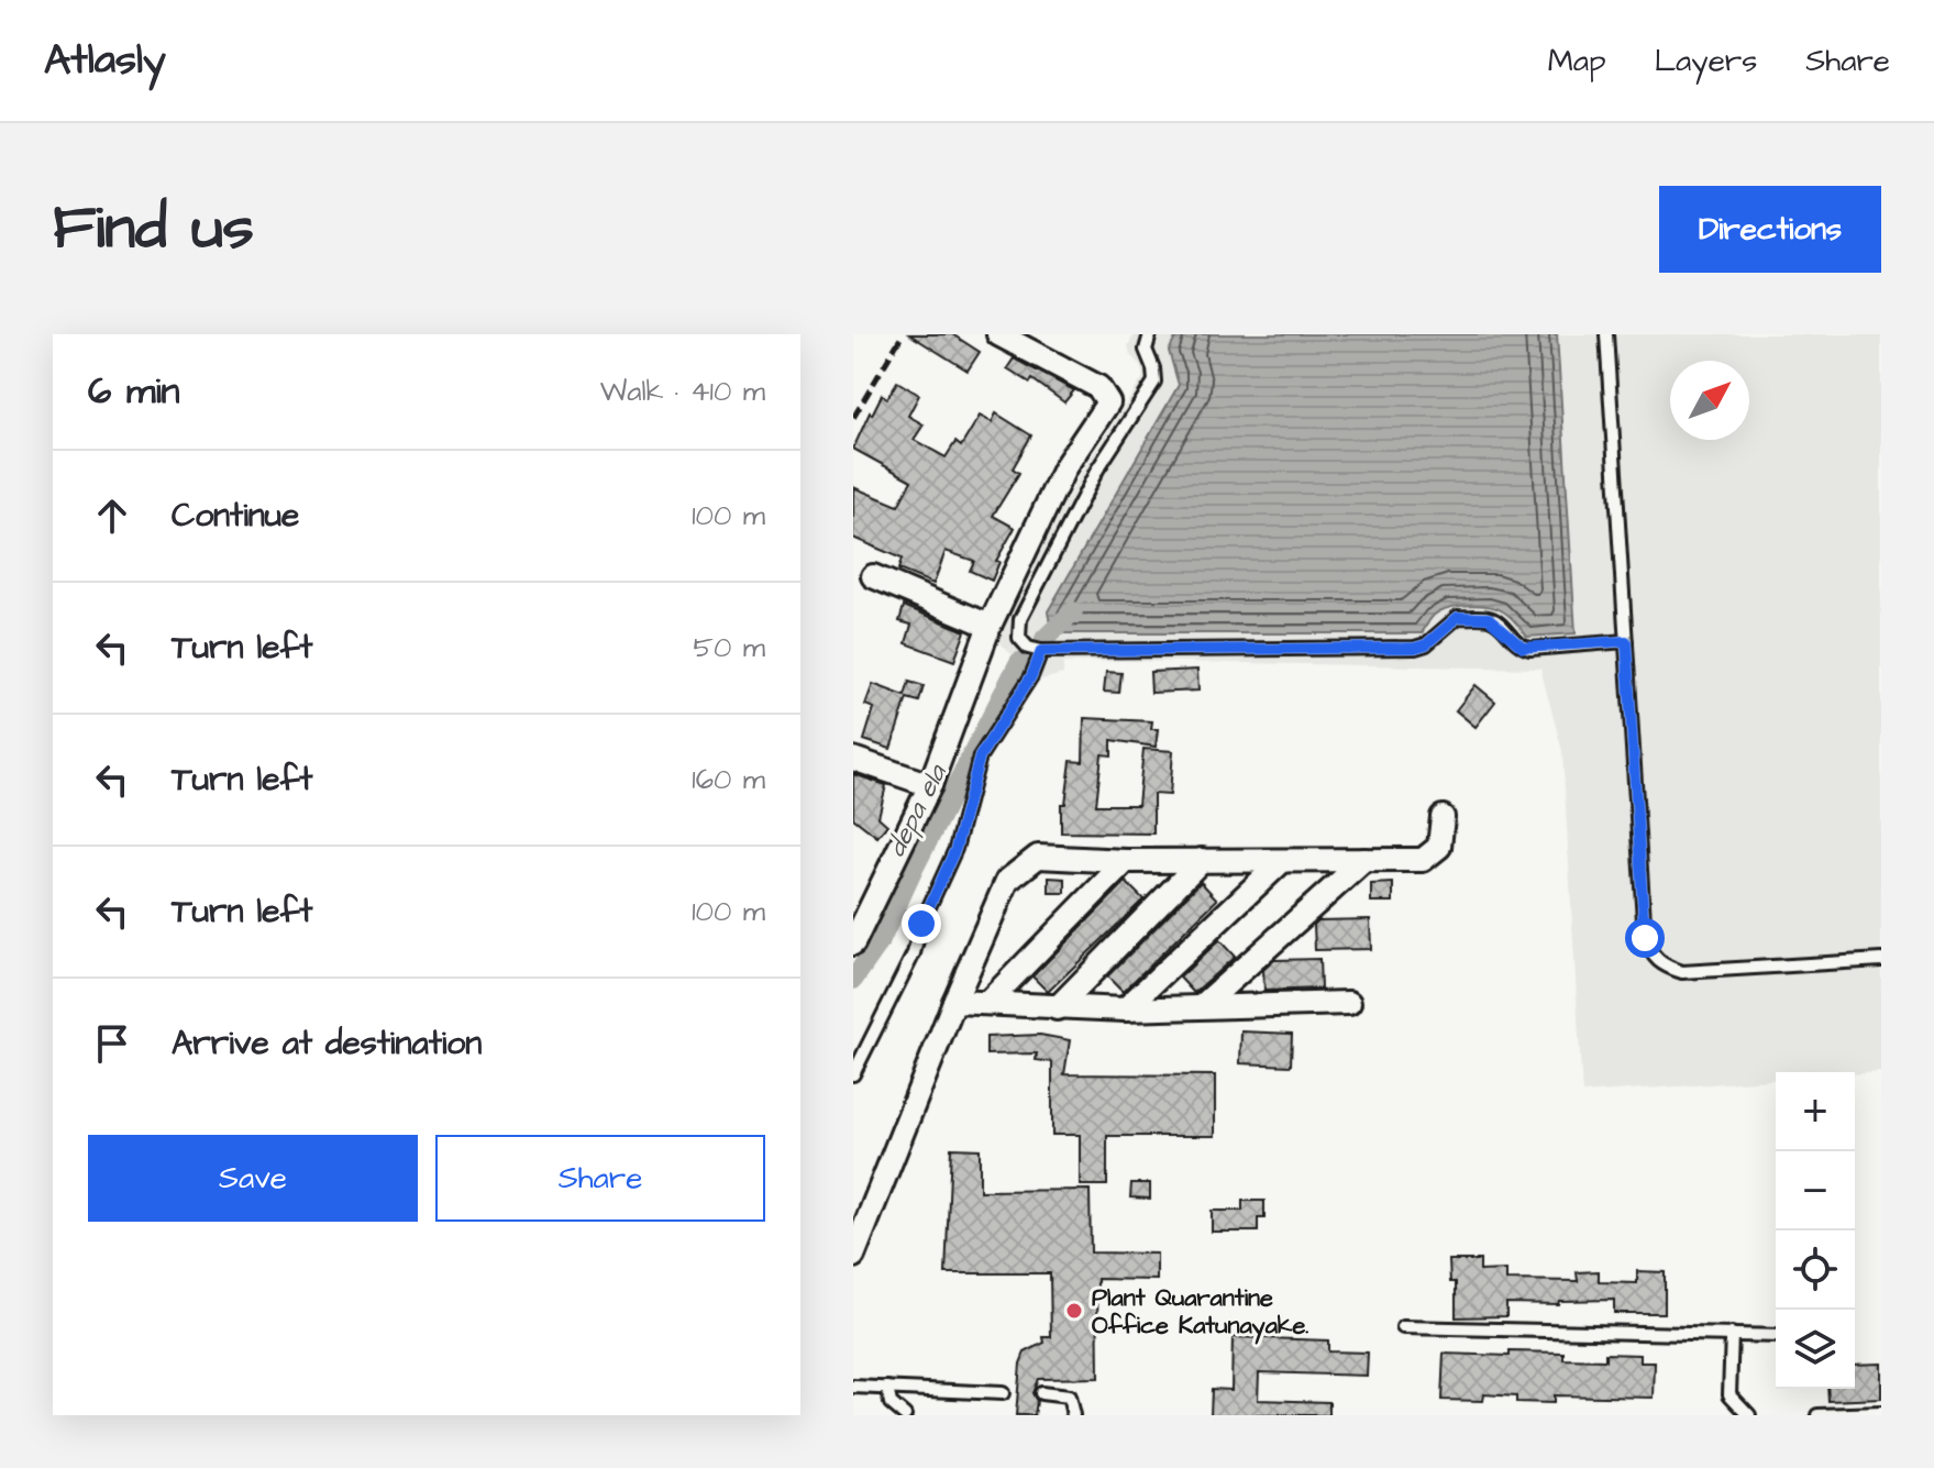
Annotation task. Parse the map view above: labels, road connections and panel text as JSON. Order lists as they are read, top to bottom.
{
  "water": ["depa ela"],
  "places": ["Plant Quarantine Office Katunayake."],
  "north": "top right",
  "page": {
    "header": "Atlasly",
    "nav": ["Map", "Layers", "Share"],
    "title": "Find us",
    "buttons": [
      "Directions",
      ["Save", "Share"]
    ],
    "heading": ["6 min", "Walk · 410 m"],
    "list": [
      ["Continue", "100 m"],
      ["Turn left", "50 m"],
      ["Turn left", "160 m"],
      ["Turn left", "100 m"],
      "Arrive at destination"
    ],
    "map_buttons": ["+", "−"]
  }
}
